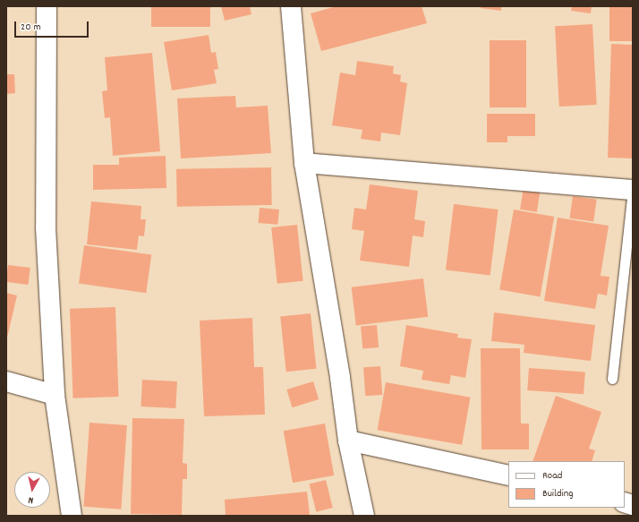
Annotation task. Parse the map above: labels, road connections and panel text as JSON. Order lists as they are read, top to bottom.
{
  "legend": ["Road", "Building"],
  "scale_bar": "20 m",
  "north": "bottom"
}
